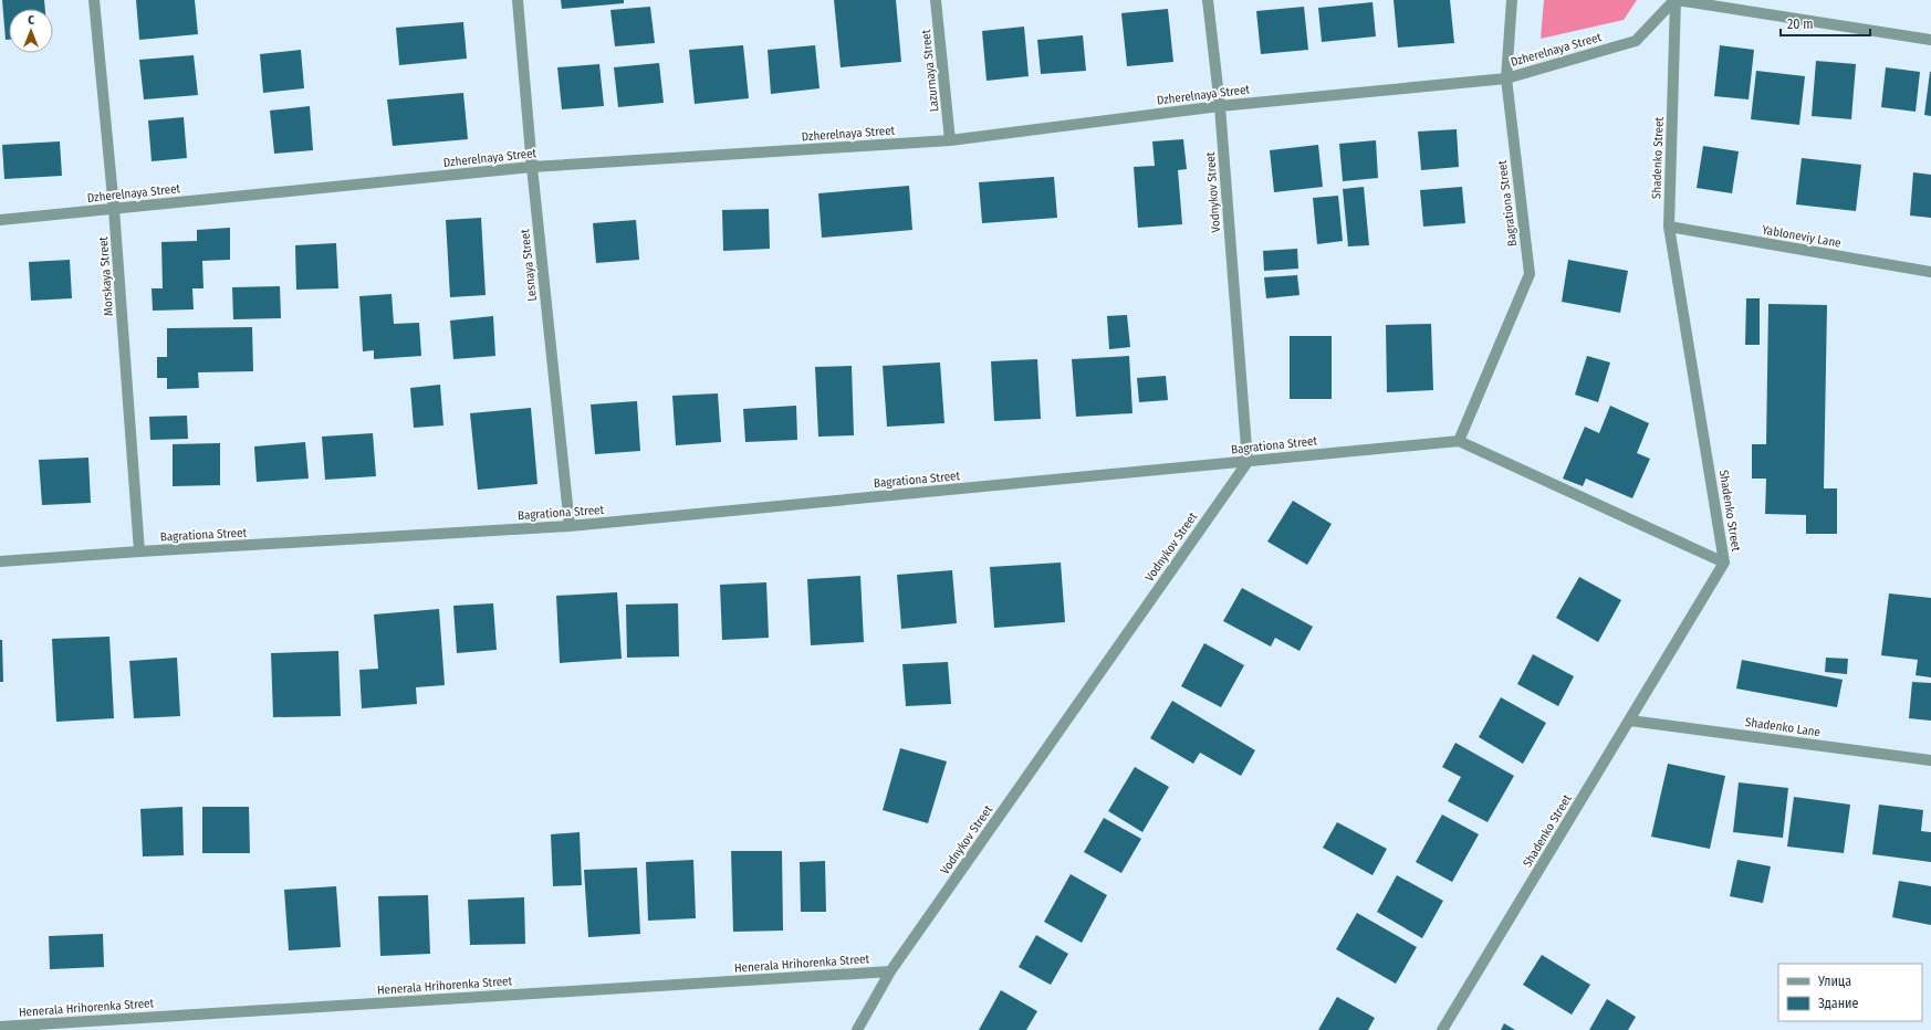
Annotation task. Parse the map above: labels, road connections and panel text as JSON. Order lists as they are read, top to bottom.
{
  "streets": {
    "street": [
      "Dzherelnaya Street",
      "Lazurnaya Street",
      "Shadenko Street",
      "Vodnykov Street",
      "Bagrationa Street",
      "Yabloneviy Lane",
      "Lesnaya Street",
      "Morskaya Street",
      "Shadenko Lane",
      "Henerala Hrihorenka Street"
    ]
  },
  "crossings": [
    ["Dzherelnaya Street", "Lazurnaya Street"],
    ["Dzherelnaya Street", "Shadenko Street"],
    ["Dzherelnaya Street", "Vodnykov Street"],
    ["Dzherelnaya Street", "Bagrationa Street"],
    ["Dzherelnaya Street", "Lesnaya Street"],
    ["Dzherelnaya Street", "Morskaya Street"],
    ["Shadenko Street", "Yabloneviy Lane"],
    ["Shadenko Street", "Shadenko Lane"],
    ["Vodnykov Street", "Bagrationa Street"],
    ["Vodnykov Street", "Henerala Hrihorenka Street"],
    ["Bagrationa Street", "Lesnaya Street"],
    ["Bagrationa Street", "Morskaya Street"]
  ],
  "legend": ["Улица", "Здание"],
  "scale_bar": "20 m",
  "north": "top"
}
